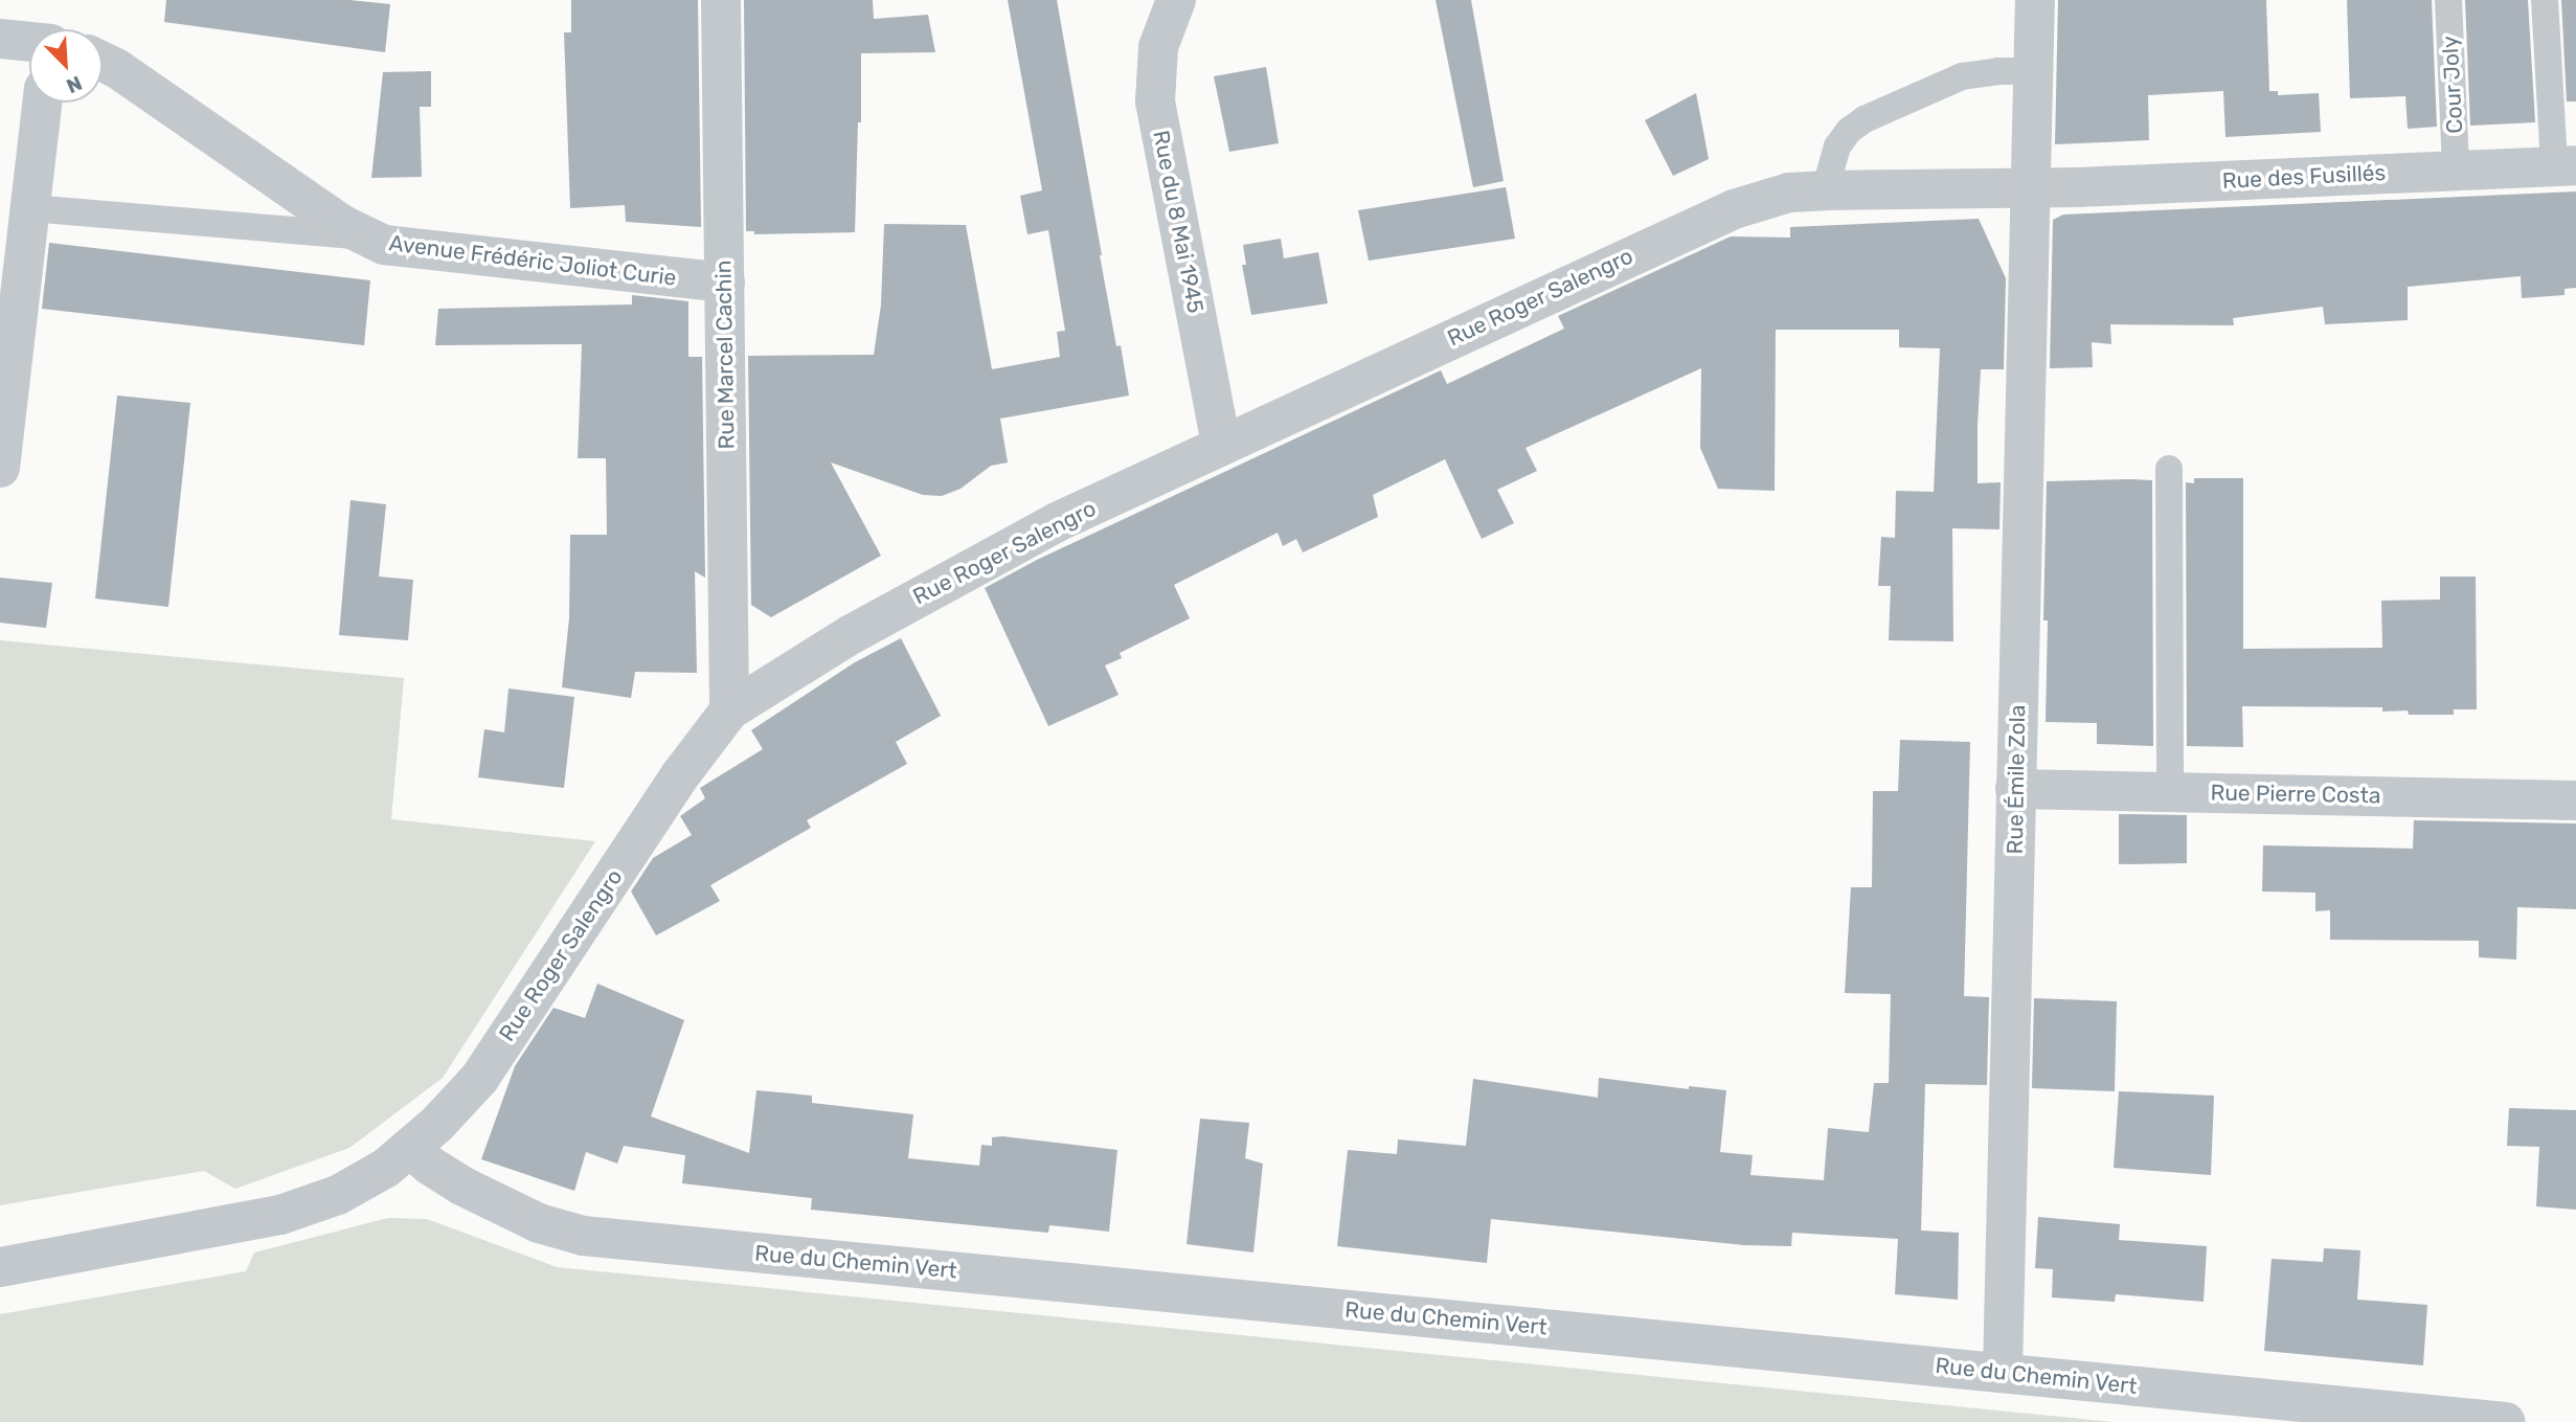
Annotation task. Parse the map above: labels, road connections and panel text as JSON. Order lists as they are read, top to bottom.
{
  "streets": {
    "street": [
      "Rue des Fusillés",
      "Rue du 8 Mai 1945",
      "Avenue Frédéric Joliot Curie",
      "Rue Roger Salengro",
      "Rue Marcel Cachin",
      "Rue Émile Zola",
      "Rue Pierre Costa",
      "Rue du Chemin Vert"
    ],
    "lane": ["Cour Joly"]
  },
  "crossings": [
    ["Cour Joly", "Rue des Fusillés"],
    ["Rue des Fusillés", "Rue Roger Salengro"],
    ["Rue des Fusillés", "Rue Émile Zola"],
    ["Rue du 8 Mai 1945", "Rue Roger Salengro"],
    ["Avenue Frédéric Joliot Curie", "Rue Marcel Cachin"],
    ["Rue Roger Salengro", "Rue Marcel Cachin"],
    ["Rue Roger Salengro", "Rue Émile Zola"],
    ["Rue Roger Salengro", "Rue du Chemin Vert"],
    ["Rue Émile Zola", "Rue Pierre Costa"],
    ["Rue Émile Zola", "Rue du Chemin Vert"]
  ],
  "north": "bottom right"
}
